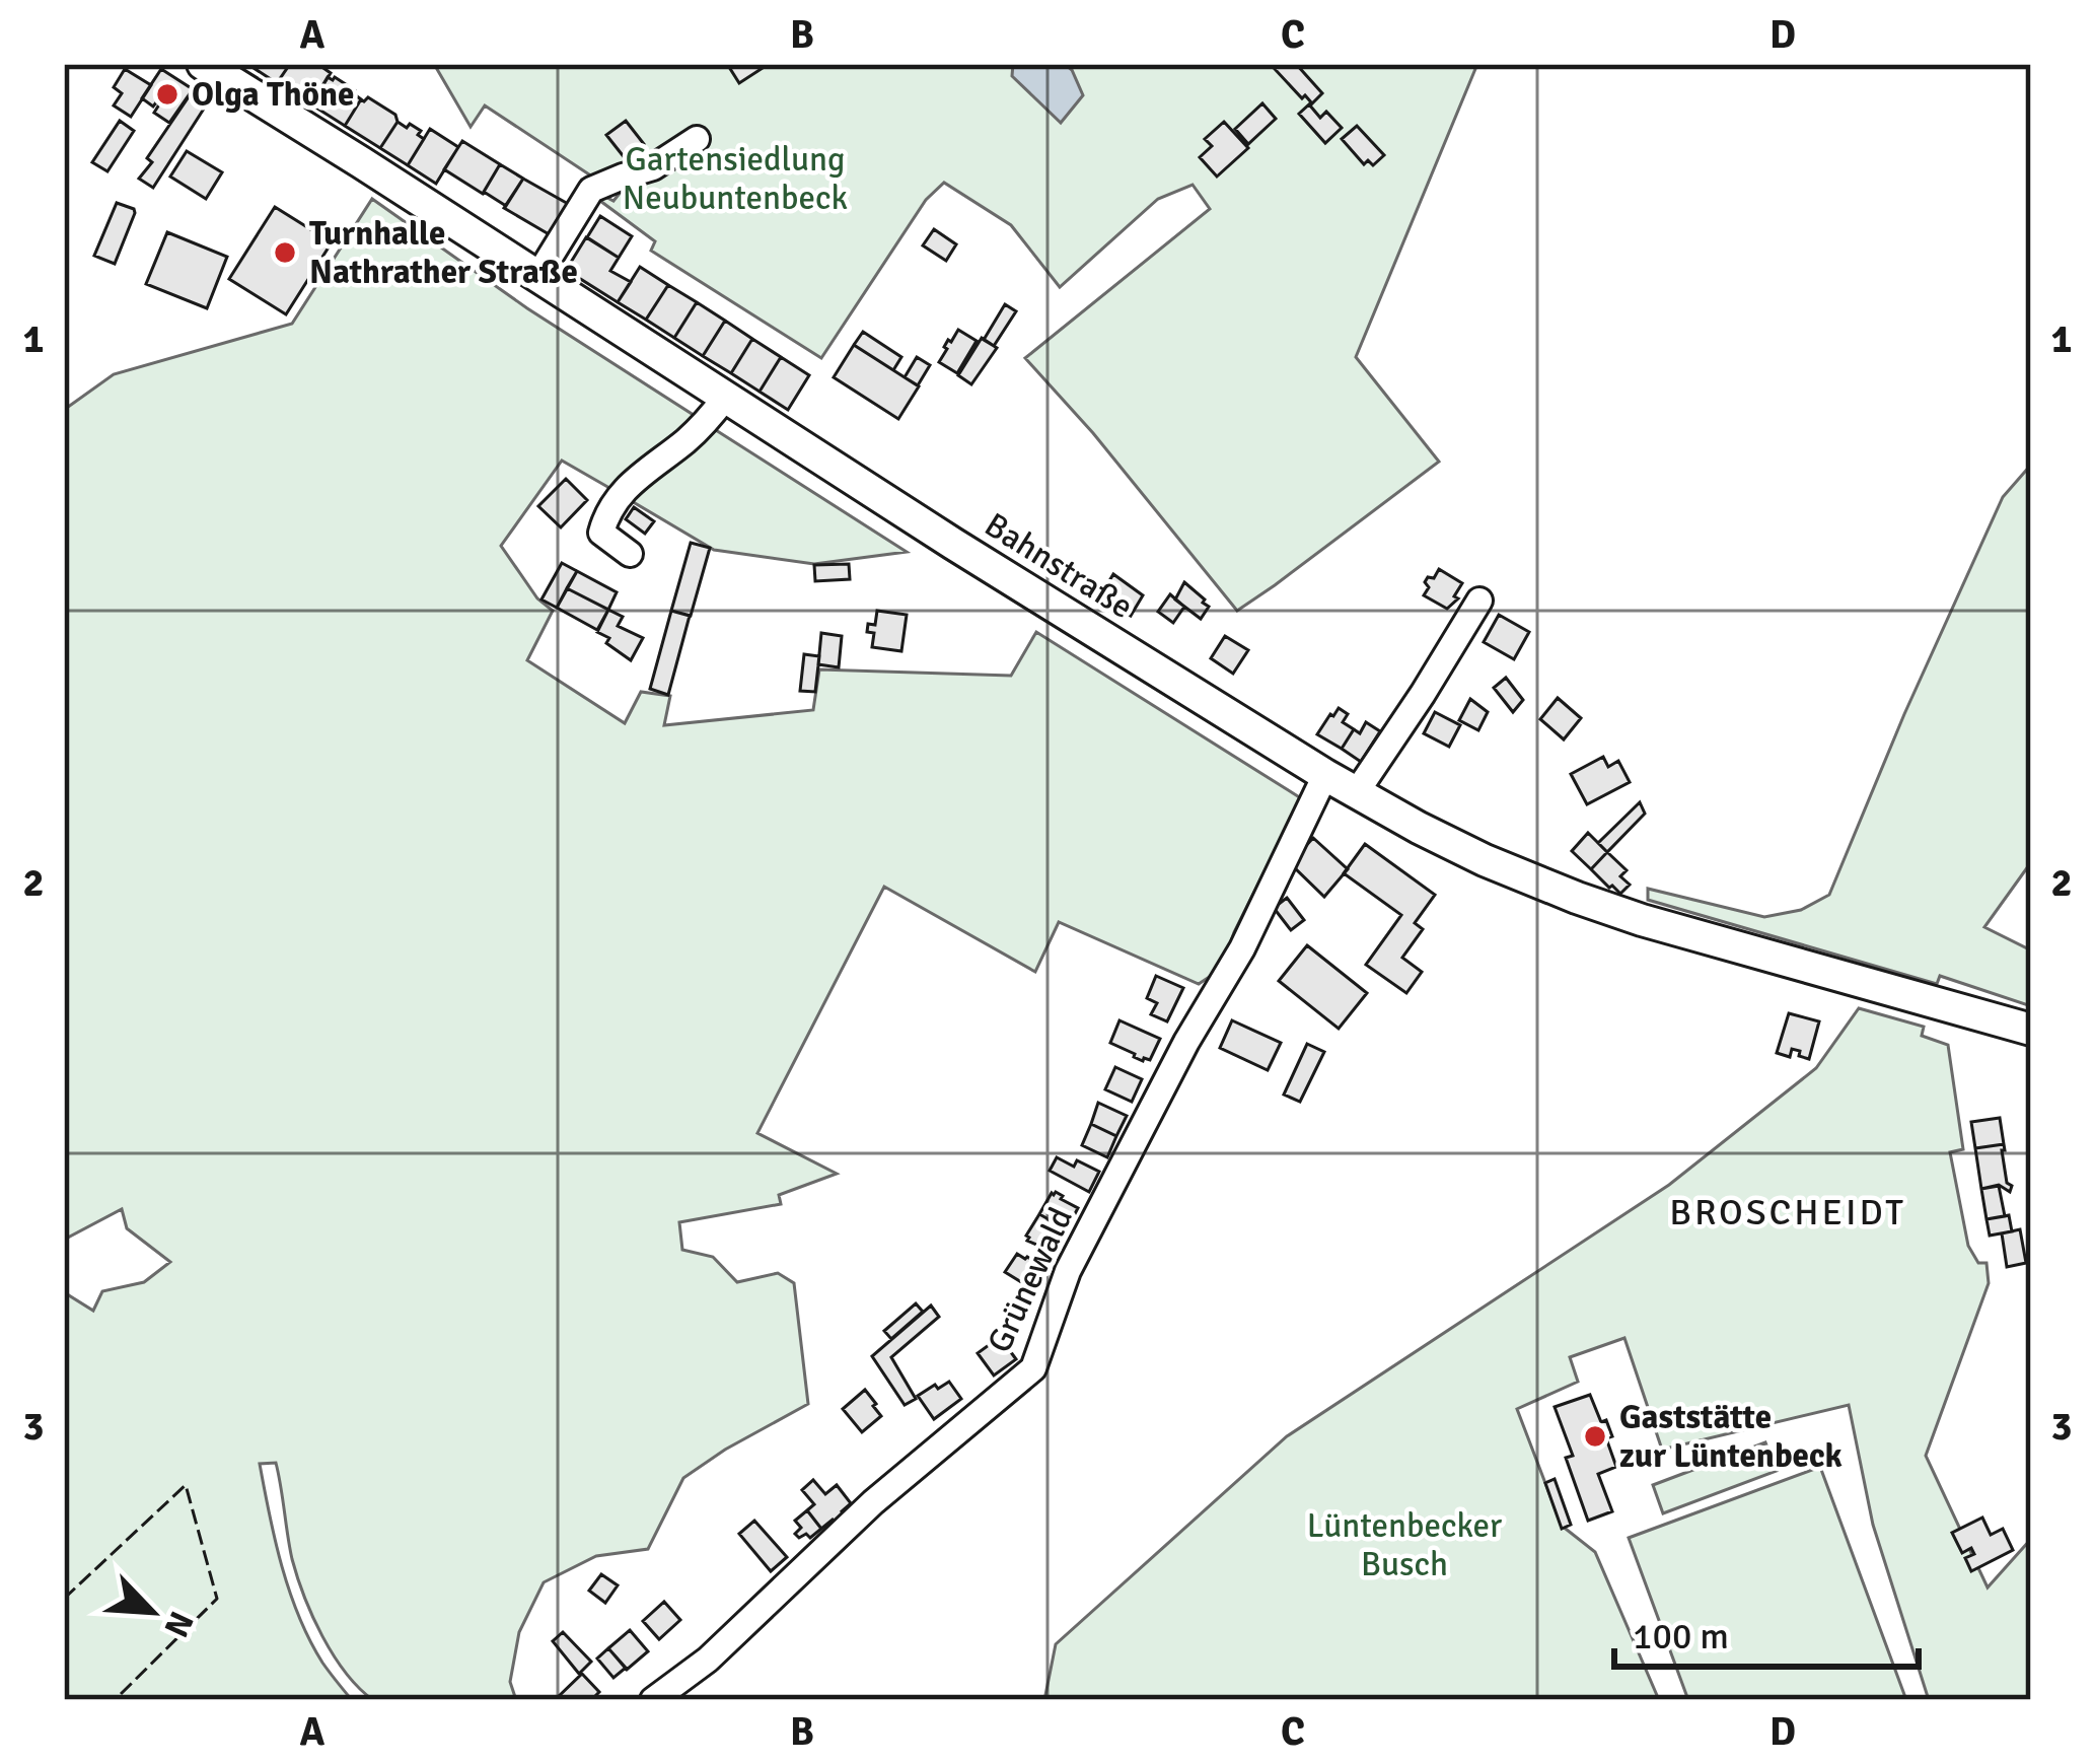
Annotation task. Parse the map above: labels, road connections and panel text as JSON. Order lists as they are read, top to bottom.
{
  "streets": {
    "main road": ["Bahnstraße"],
    "street": ["Grünewald"]
  },
  "crossings": [
    ["Bahnstraße", "Grünewald"]
  ],
  "districts": ["BROSCHEIDT"],
  "parks": ["Gartensiedlung Neubuntenbeck", "Lüntenbecker Busch"],
  "places": ["Olga Thöne", "Turnhalle Nathrather Straße", "Gaststätte zur Lüntenbeck"],
  "scale_bar": "100 m",
  "north": "bottom right",
  "grid": {
    "columns": [
      "A",
      "B",
      "C",
      "D"
    ],
    "rows": ["1", "2", "3"]
  }
}
